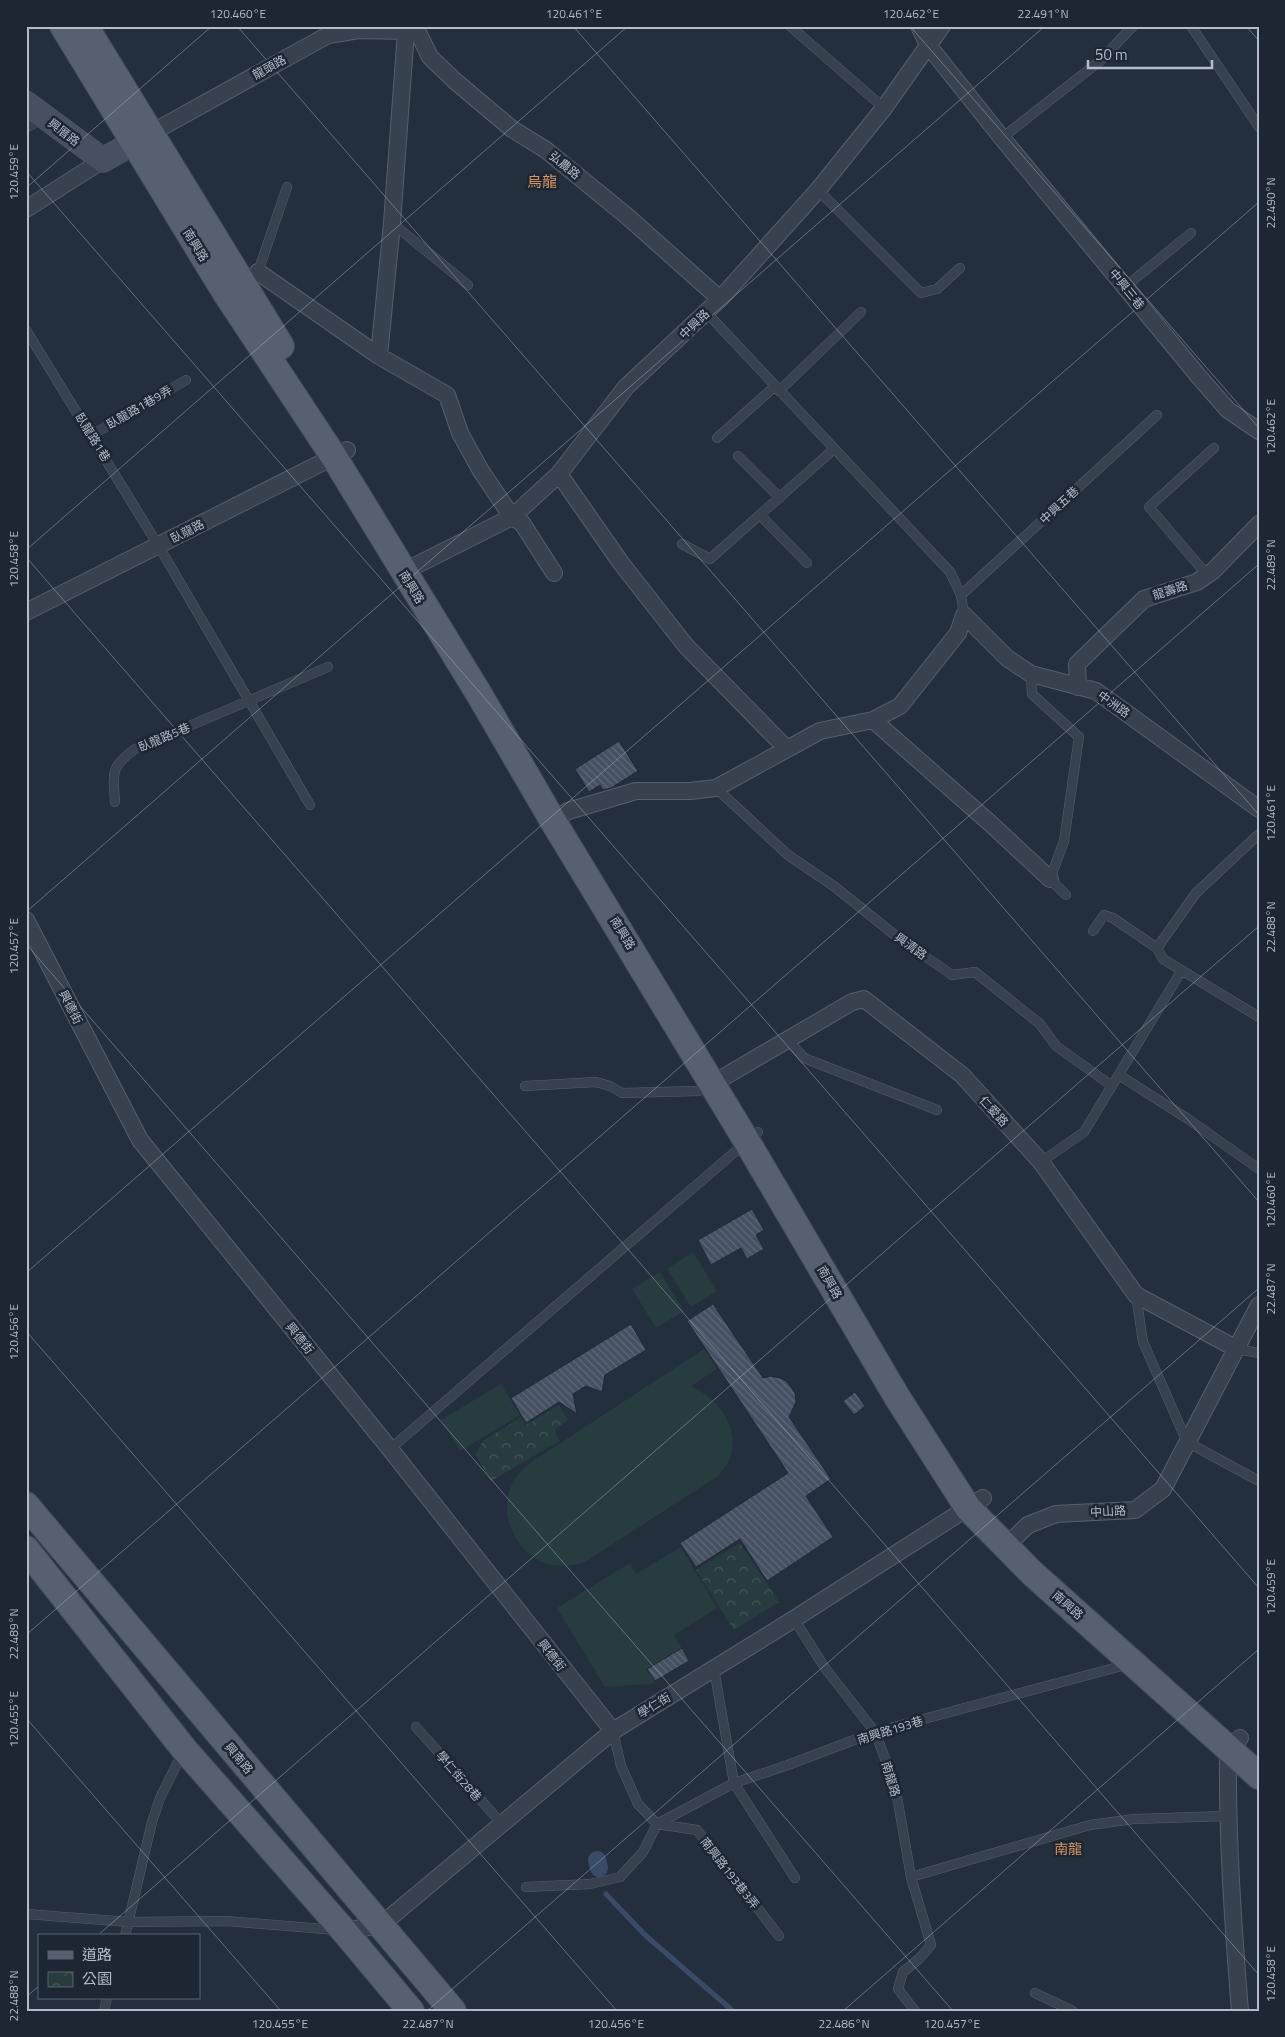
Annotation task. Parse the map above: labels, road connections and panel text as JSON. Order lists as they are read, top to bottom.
{
  "streets": {
    "main road": ["南興路", "興南路"],
    "street": [
      "龍頭路",
      "興厝路",
      "弘農路",
      "中興三巷",
      "中興路",
      "臥龍路",
      "龍壽路",
      "中洲路",
      "興德街",
      "仁愛路",
      "中山路",
      "學仁街"
    ],
    "lane": [
      "臥龍路1巷9弄",
      "臥龍路1巷",
      "中興五巷",
      "臥龍路5巷",
      "興清路",
      "南興路193巷",
      "學仁街28巷",
      "南龍路",
      "南興路193巷3弄"
    ]
  },
  "crossings": [
    ["龍頭路", "弘農路"],
    ["龍頭路", "南興路"],
    ["弘農路", "中興路"],
    ["南興路", "中興路"],
    ["南興路", "臥龍路"],
    ["南興路", "仁愛路"],
    ["南興路", "中山路"],
    ["南興路", "學仁街"],
    ["南興路", "南興路193巷"],
    ["中興三巷", "中興路"],
    ["臥龍路1巷9弄", "臥龍路1巷"],
    ["臥龍路1巷", "臥龍路"],
    ["龍壽路", "中洲路"],
    ["興德街", "學仁街"],
    ["仁愛路", "中山路"],
    ["學仁街", "興南路"],
    ["學仁街", "學仁街28巷"],
    ["學仁街", "南龍路"],
    ["南興路193巷", "南龍路"],
    ["南興路193巷", "南興路193巷3弄"]
  ],
  "districts": ["烏龍", "南龍"],
  "legend": ["道路", "公園"],
  "scale_bar": "50 m",
  "coordinates": [
    "120.460°E",
    "120.461°E",
    "120.462°E",
    "22.491°N",
    "120.459°E",
    "22.490°N",
    "120.458°E",
    "22.489°N",
    "22.488°N",
    "120.457°E",
    "22.487°N",
    "120.456°E",
    "120.455°E",
    "22.486°N"
  ]
}
